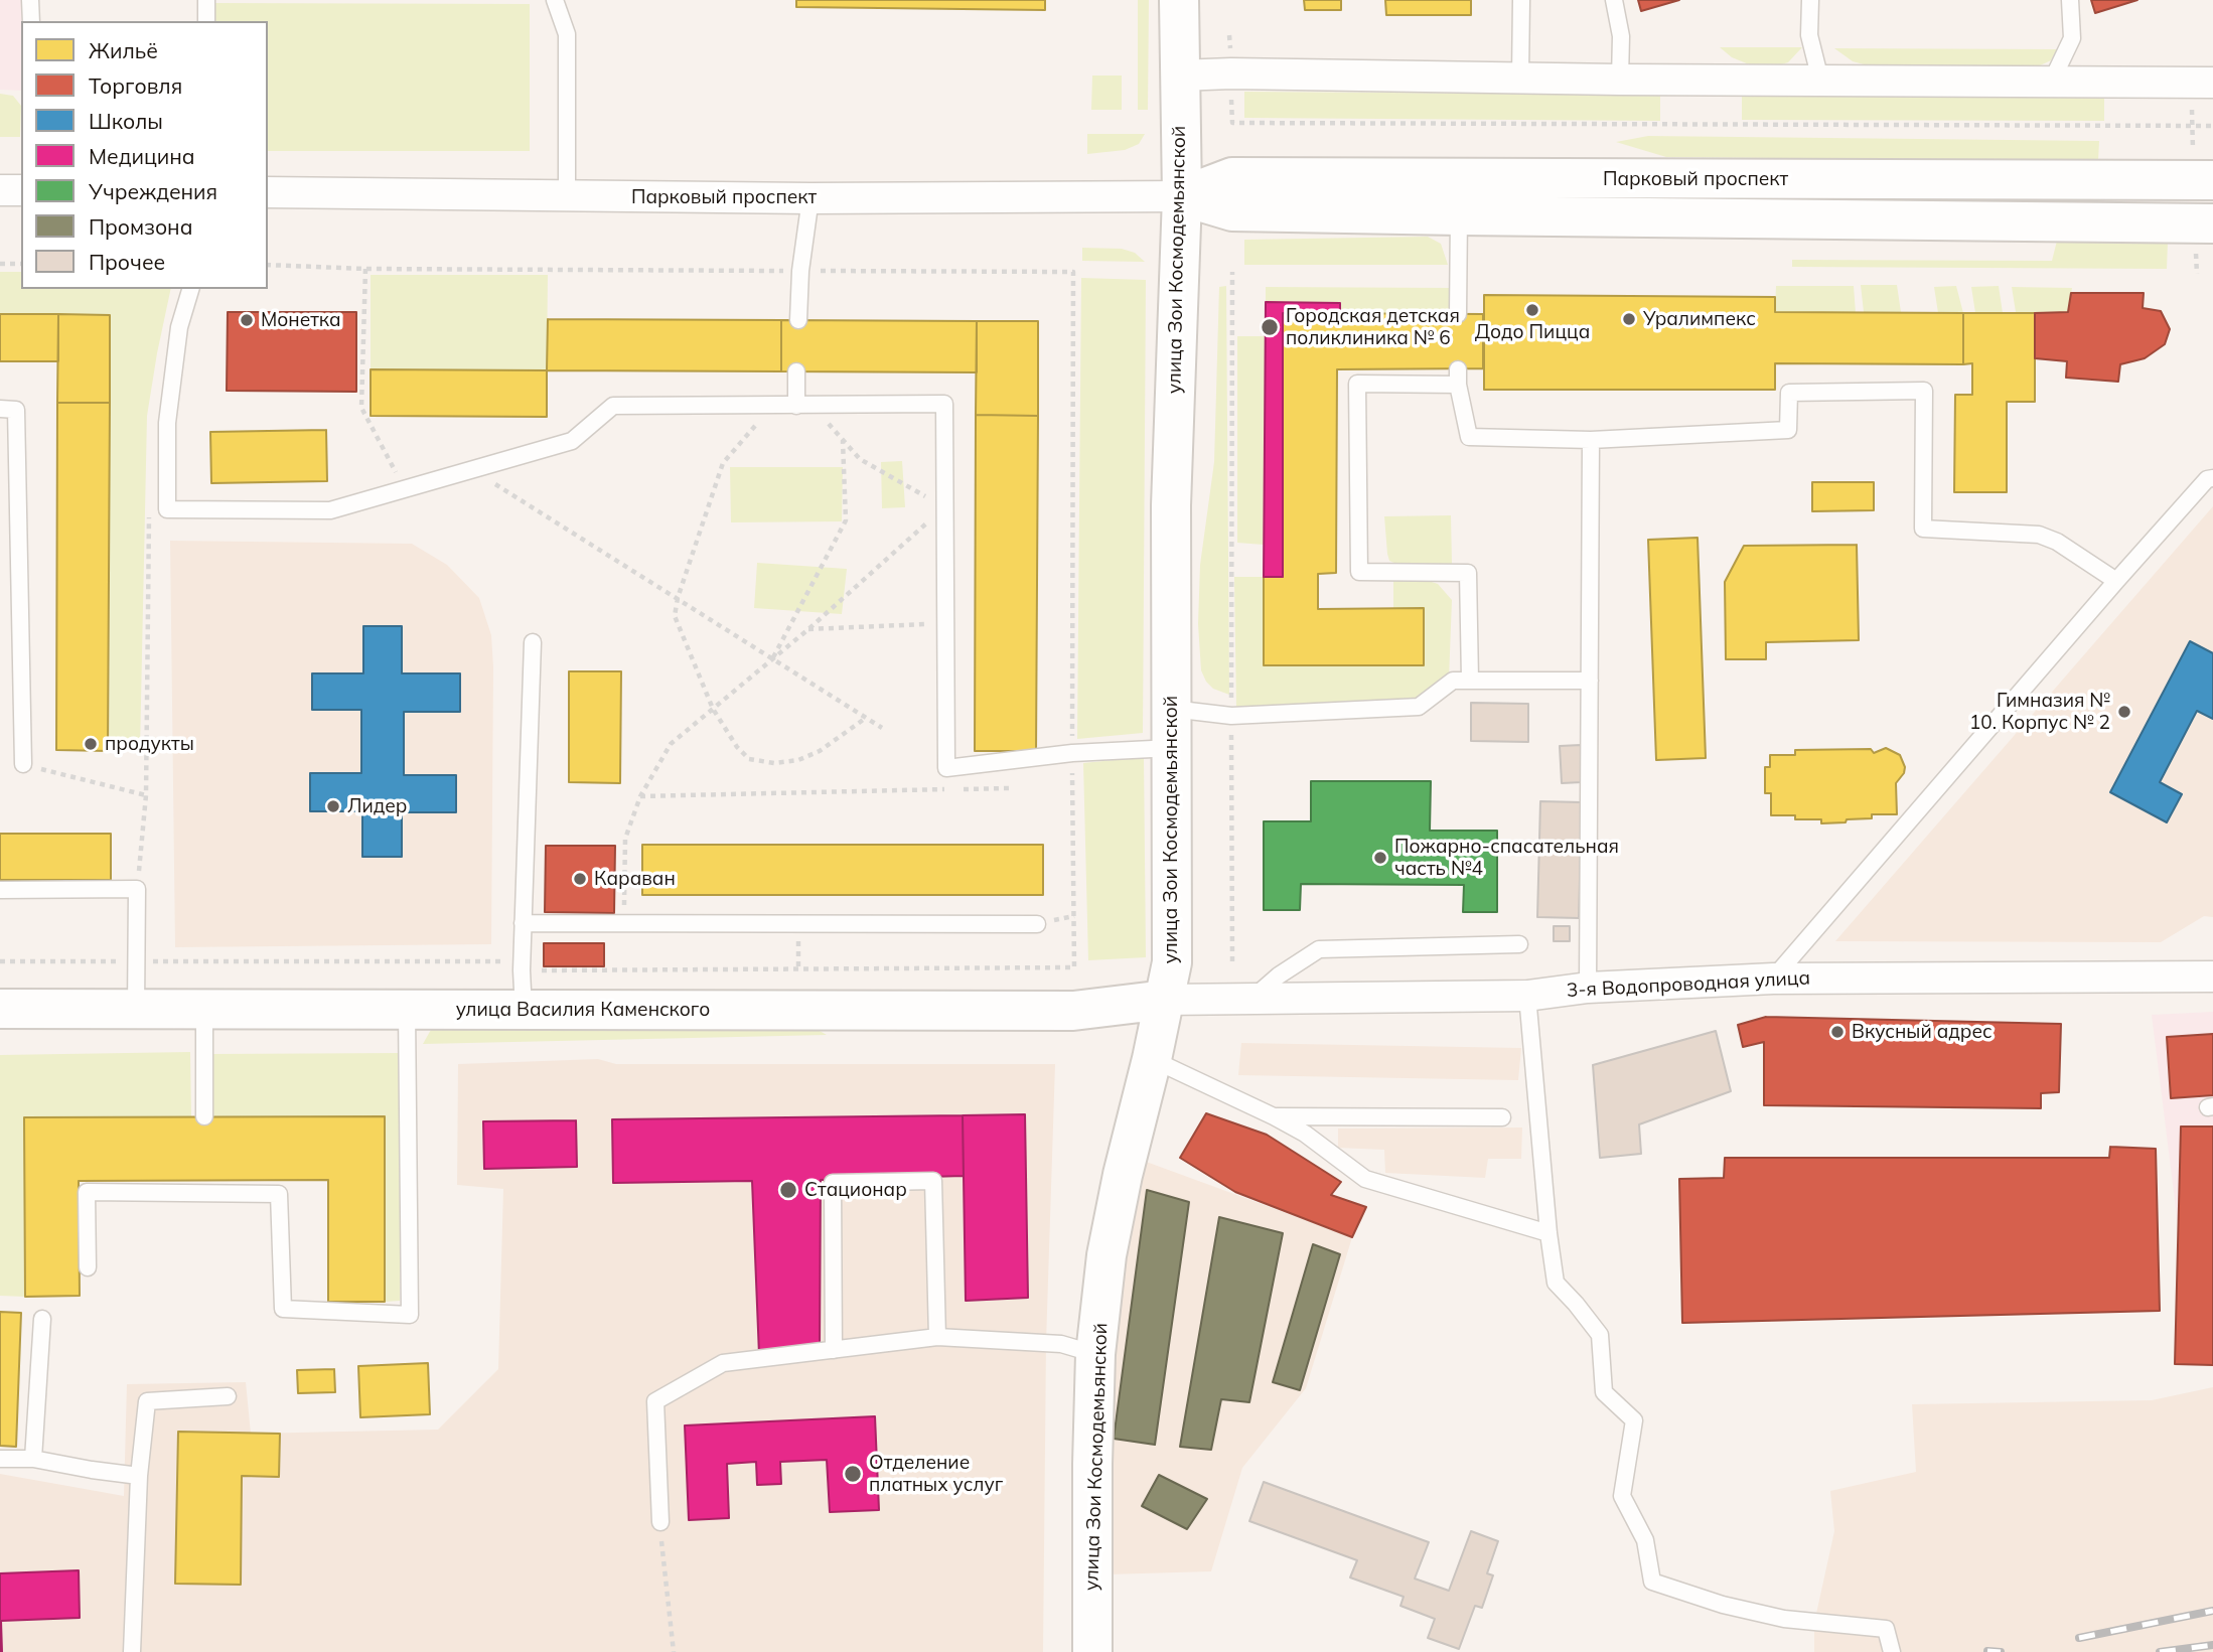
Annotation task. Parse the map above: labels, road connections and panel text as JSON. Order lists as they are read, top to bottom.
{
  "streets": {
    "main road": ["Парковый проспект", "улица Зои Космодемьянской", "улица Василия Каменского"],
    "street": ["3-я Водопроводная улица"]
  },
  "crossings": [
    ["Парковый проспект", "улица Зои Космодемьянской"],
    ["улица Зои Космодемьянской", "3-я Водопроводная улица"],
    ["улица Зои Космодемьянской", "улица Василия Каменского"],
    ["3-я Водопроводная улица", "улица Василия Каменского"]
  ],
  "places": [
    "Додо Пицца",
    "Уралимпекс",
    "Монетка",
    "Городская детская поликлиника № 6",
    "Гимназия № 10. Корпус № 2",
    "продукты",
    "Лидер",
    "Пожарно-спасательная часть №4",
    "Караван",
    "Вкусный адрес",
    "Стационар",
    "Отделение платных услуг"
  ],
  "legend": [
    "Жильё",
    "Торговля",
    "Школы",
    "Медицина",
    "Учреждения",
    "Промзона",
    "Прочее"
  ]
}
